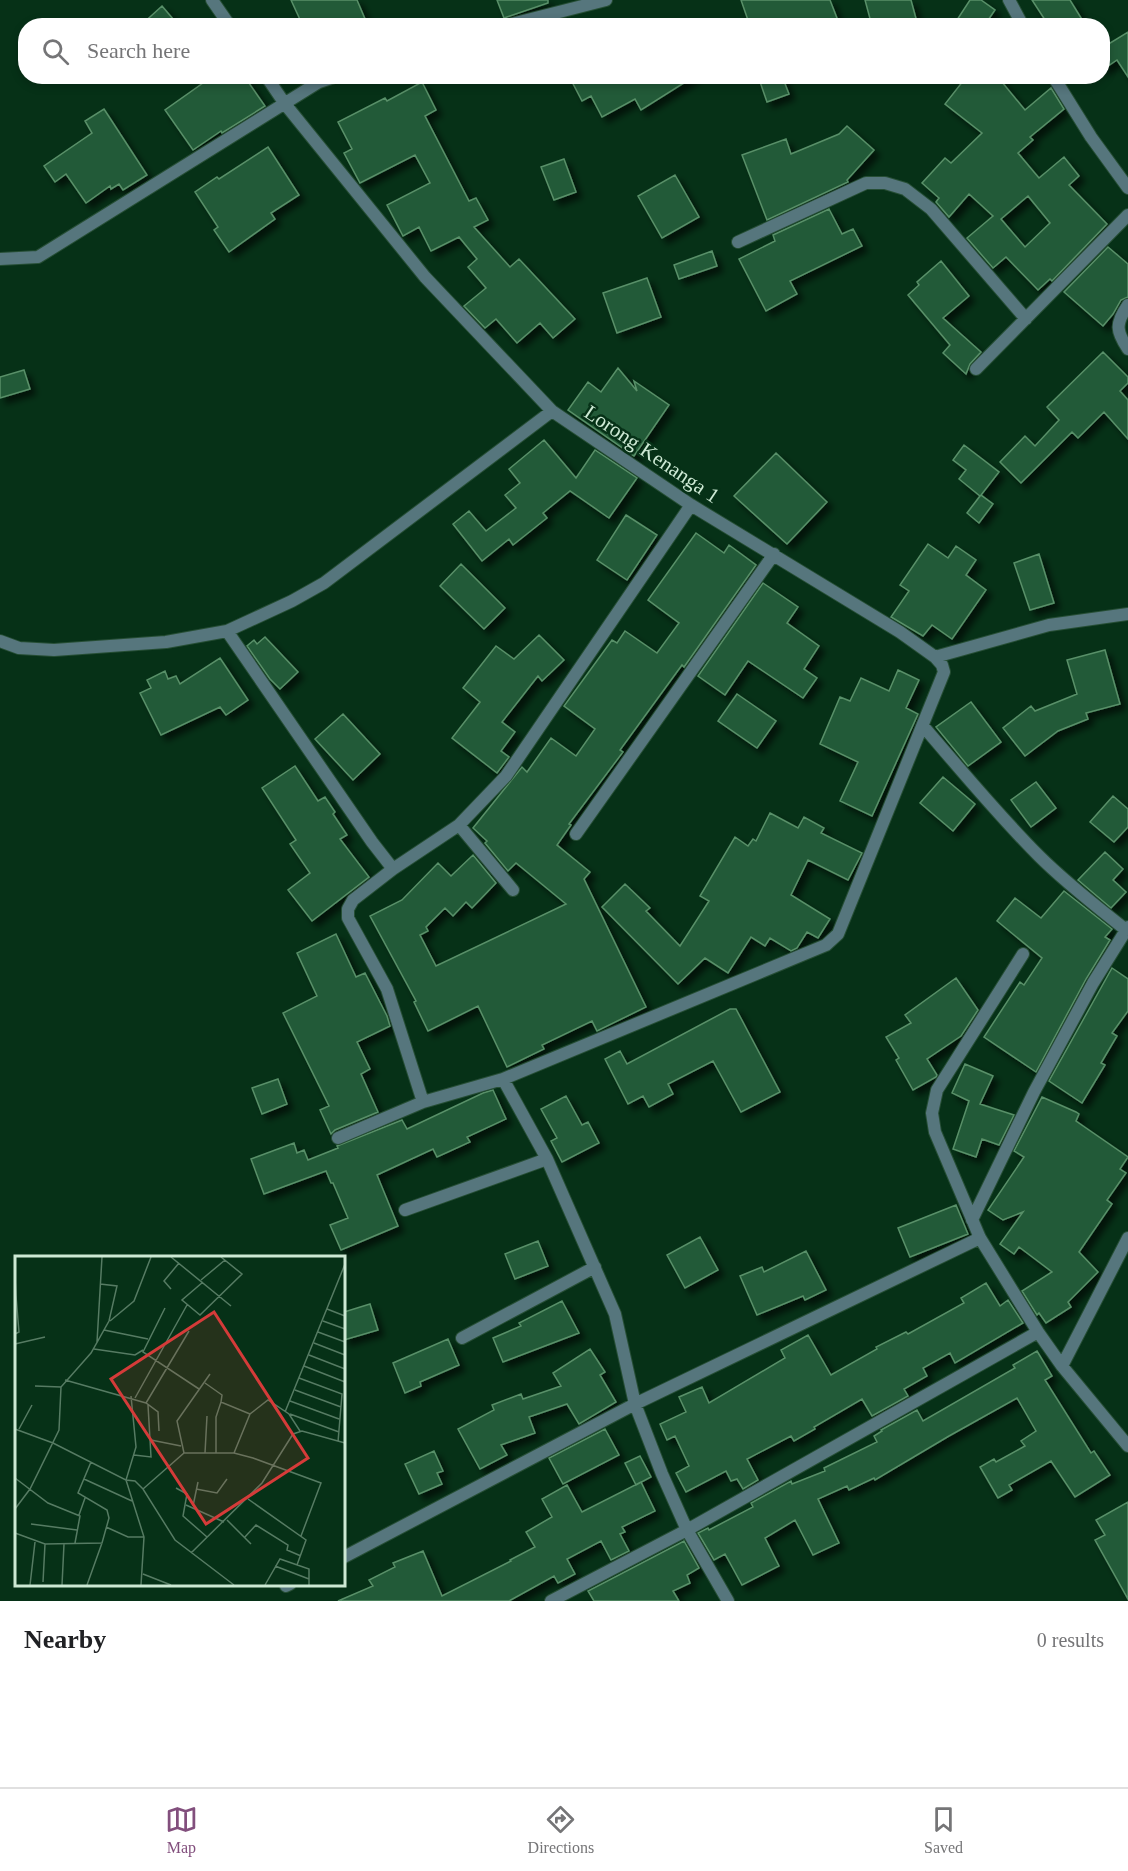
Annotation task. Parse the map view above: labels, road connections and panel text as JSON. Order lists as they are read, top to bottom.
{
  "streets": {
    "street": ["Lorong Kenanga 1"]
  },
  "page": {
    "search": "Search here",
    "heading": ["Nearby", "0 results"],
    "nav": ["Map", "Directions", "Saved"]
  }
}
